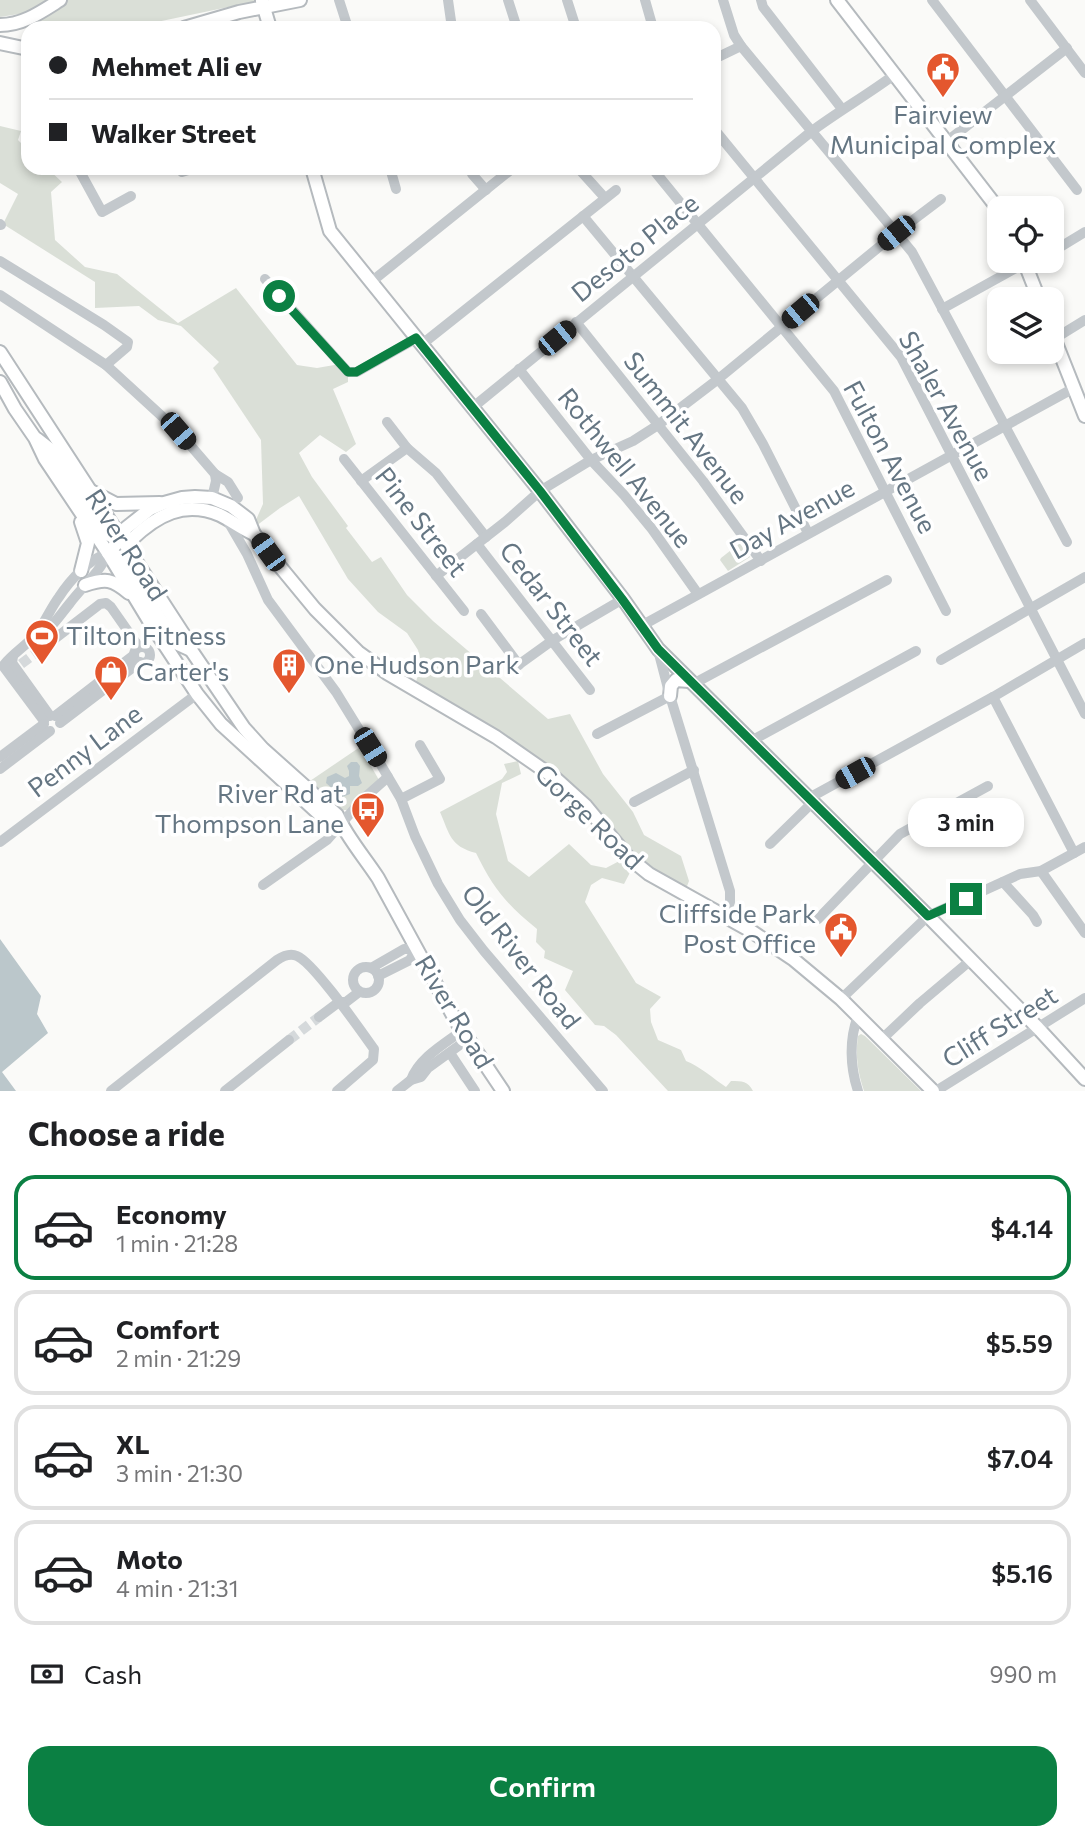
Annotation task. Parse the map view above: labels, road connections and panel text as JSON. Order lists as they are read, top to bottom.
{
  "streets": {
    "main road": ["River Road", "Gorge Road"],
    "street": [
      "Desoto Place",
      "Shaler Avenue",
      "Summit Avenue",
      "Fulton Avenue",
      "Rothwell Avenue",
      "Day Avenue",
      "Pine Street",
      "Cedar Street",
      "Penny Lane",
      "Old River Road",
      "Cliff Street"
    ]
  },
  "crossings": [
    ["Desoto Place", "Shaler Avenue"],
    ["Desoto Place", "Summit Avenue"],
    ["Desoto Place", "Fulton Avenue"],
    ["Desoto Place", "Rothwell Avenue"],
    ["Shaler Avenue", "Day Avenue"],
    ["Summit Avenue", "Day Avenue"],
    ["Fulton Avenue", "Day Avenue"],
    ["Rothwell Avenue", "Day Avenue"],
    ["River Road", "Penny Lane"],
    ["River Road", "Gorge Road"],
    ["Gorge Road", "Old River Road"],
    ["Gorge Road", "Cliff Street"]
  ],
  "places": {
    "public building": ["Fairview Municipal Complex", "Cliffside Park Post Office"],
    "sports": ["Tilton Fitness"],
    "building": ["One Hudson Park"],
    "shop": ["Carter's"],
    "bus stop": ["River Rd at Thompson Lane"]
  },
  "page": {
    "banner": ["Mehmet Ali ev", "Walker Street"],
    "bubble": "3 min",
    "heading": "Choose a ride",
    "list": [
      {
        "name": "Economy",
        "note": "1 min · 21:28",
        "value": "$4.14"
      },
      {
        "name": "Comfort",
        "note": "2 min · 21:29",
        "value": "$5.59"
      },
      {
        "name": "XL",
        "note": "3 min · 21:30",
        "value": "$7.04"
      },
      {
        "name": "Moto",
        "note": "4 min · 21:31",
        "value": "$5.16"
      }
    ],
    "pay": ["Cash", "990 m"],
    "buttons": "Confirm"
  }
}
